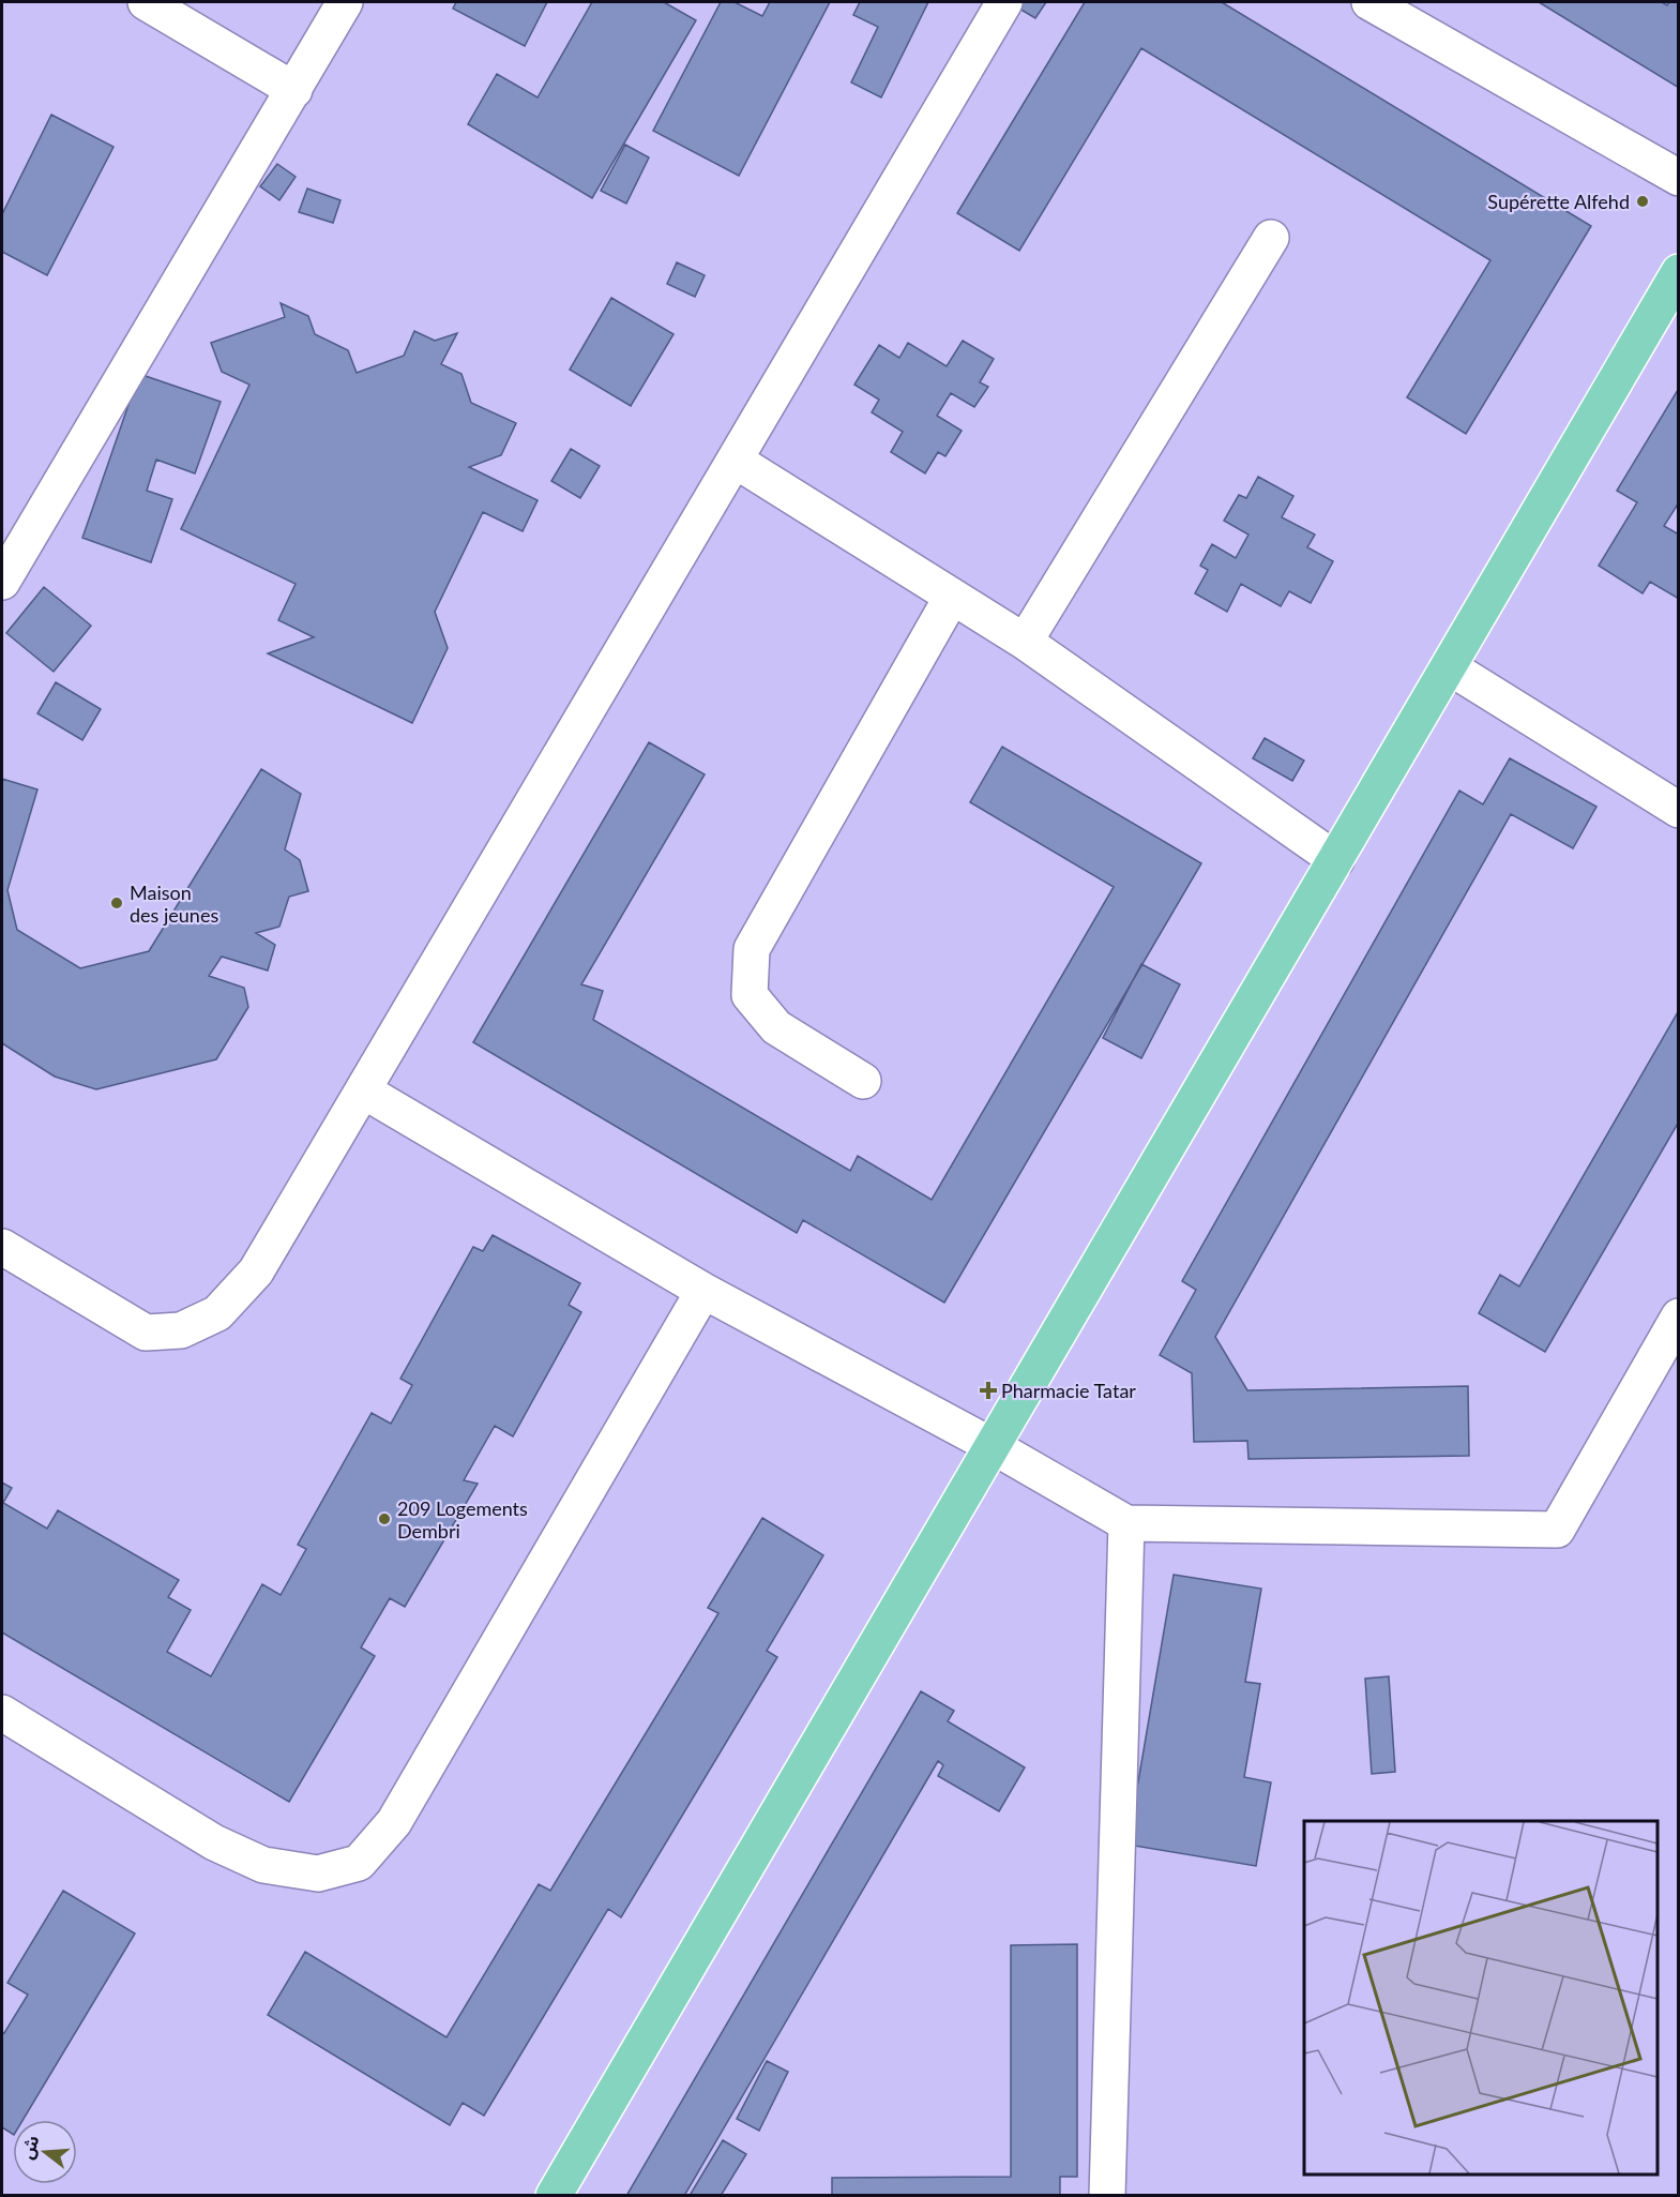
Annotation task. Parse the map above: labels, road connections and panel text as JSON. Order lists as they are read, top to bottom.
{
  "places": {
    "other": ["Supérette Alfehd", "Maison des jeunes", "209 Logements Dembri"],
    "health": ["Pharmacie Tatar"]
  },
  "north": "left"
}
